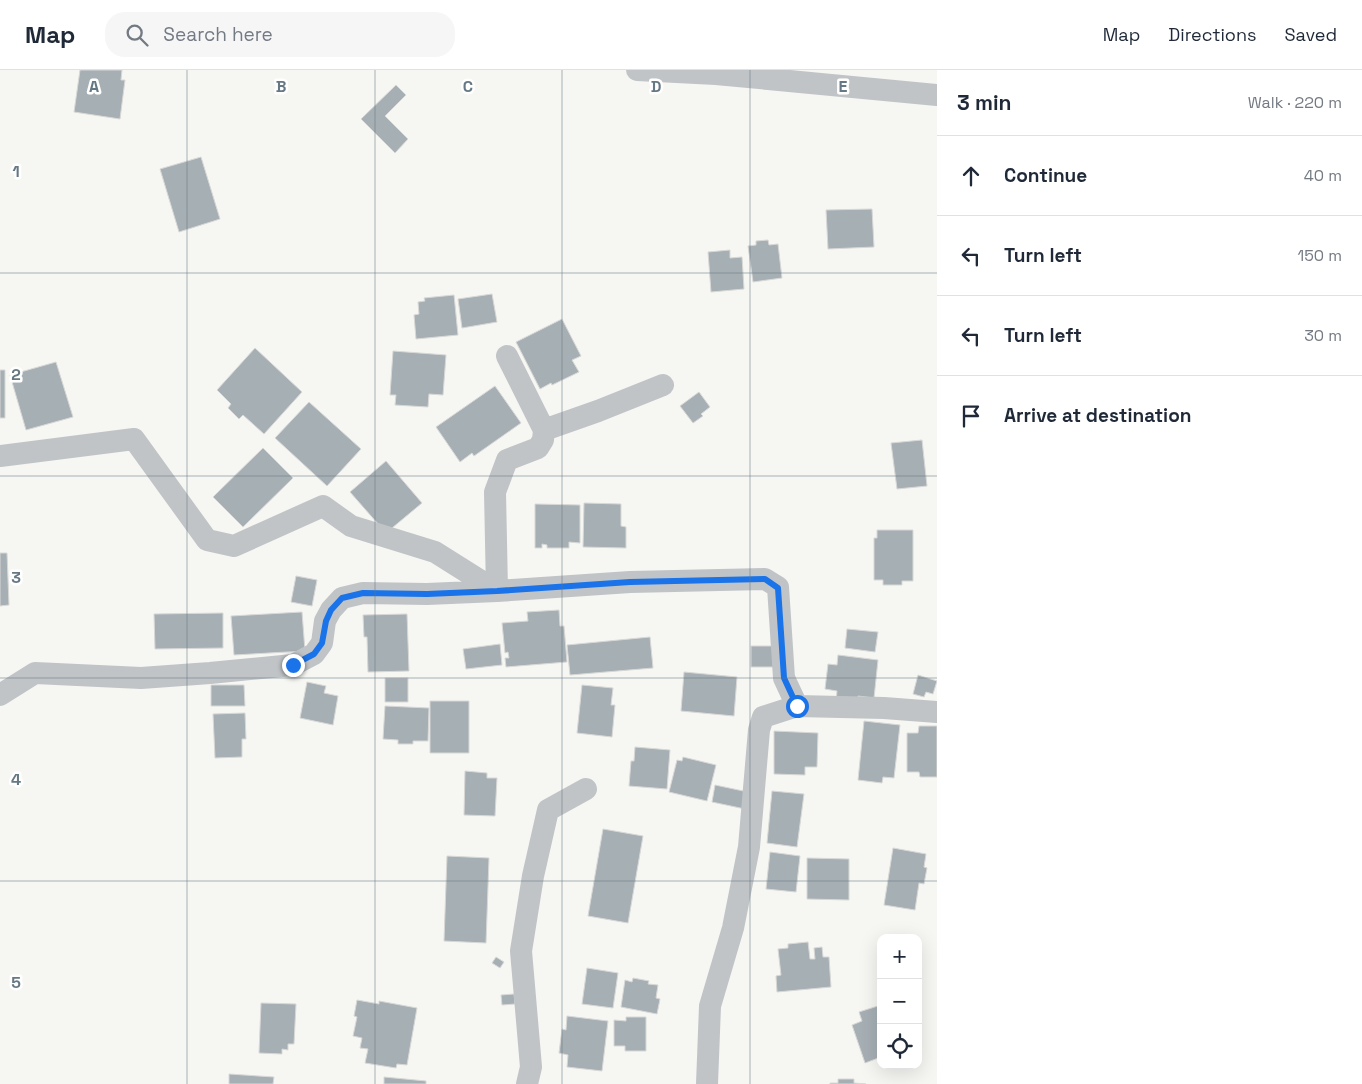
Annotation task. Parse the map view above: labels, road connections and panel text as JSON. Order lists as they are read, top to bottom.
{
  "page": {
    "header": "Map",
    "search": "Search here",
    "nav": ["Map", "Directions", "Saved"],
    "heading": ["3 min", "Walk · 220 m"],
    "list": [
      ["Continue", "40 m"],
      ["Turn left", "150 m"],
      ["Turn left", "30 m"],
      "Arrive at destination"
    ],
    "map_buttons": ["+", "−"]
  },
  "grid": {
    "columns": [
      "A",
      "B",
      "C",
      "D",
      "E"
    ],
    "rows": [
      "1",
      "2",
      "3",
      "4",
      "5"
    ]
  }
}
